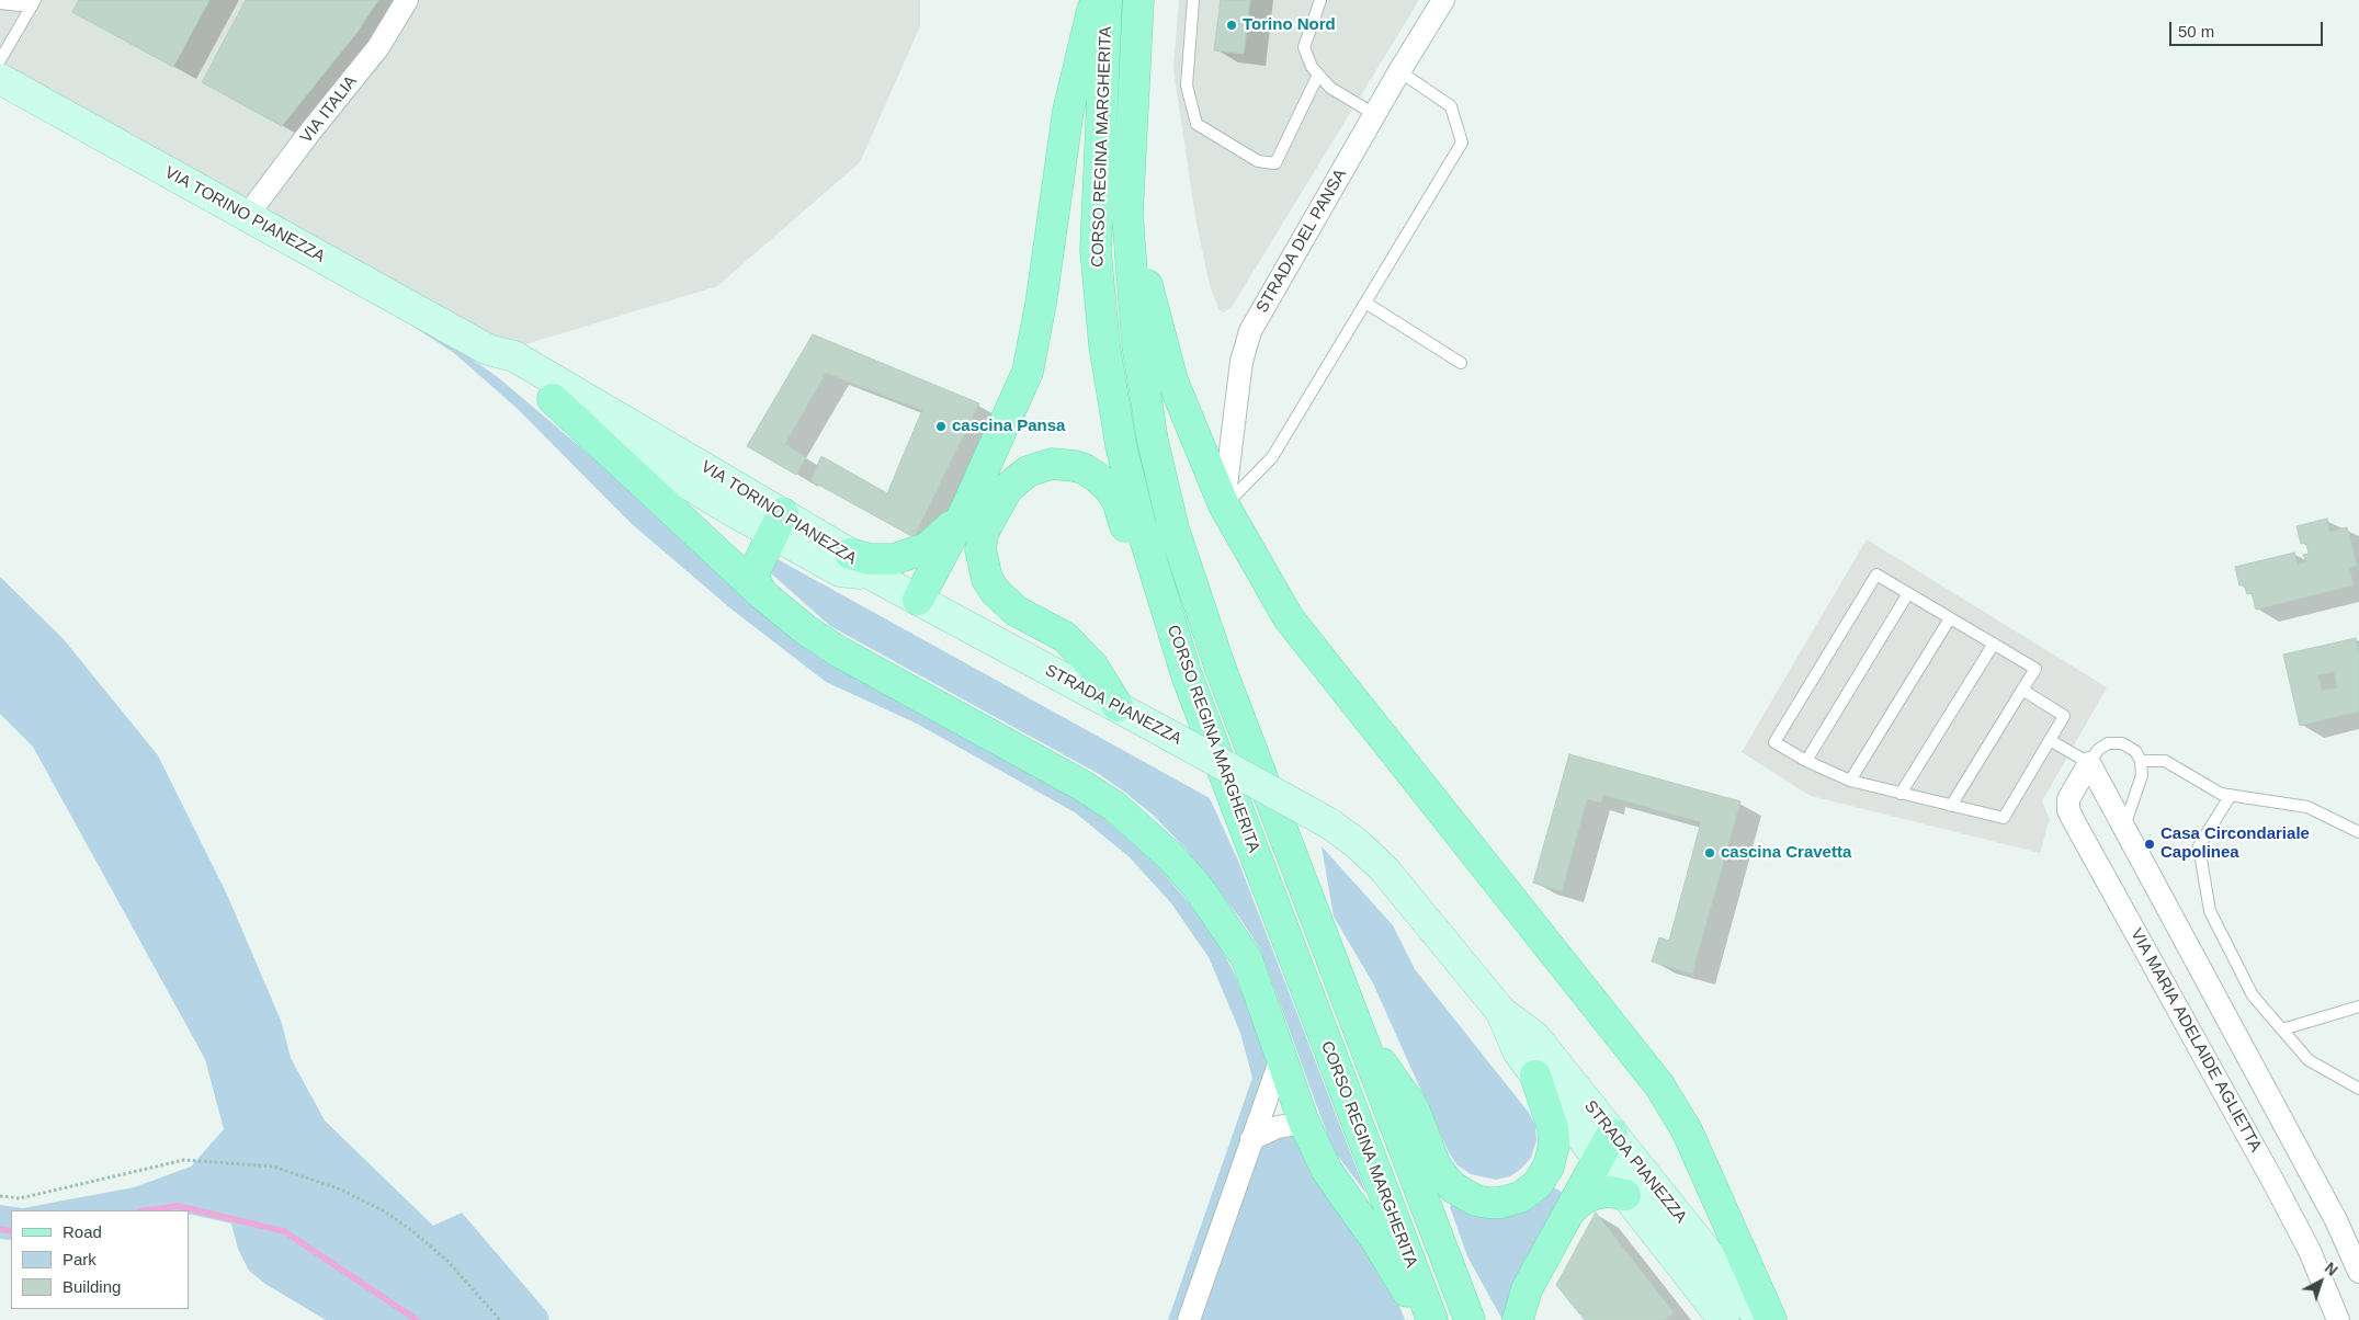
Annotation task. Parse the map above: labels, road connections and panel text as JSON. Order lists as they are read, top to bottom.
{
  "streets": {
    "main road": ["CORSO REGINA MARGHERITA", "VIA TORINO PIANEZZA", "STRADA PIANEZZA"],
    "street": ["VIA ITALIA", "STRADA DEL PANSA", "VIA MARIA ADELAIDE AGLIETTA"]
  },
  "crossings": [
    ["VIA ITALIA", "VIA TORINO PIANEZZA"],
    ["VIA TORINO PIANEZZA", "STRADA PIANEZZA"]
  ],
  "places": [
    "Torino Nord",
    "cascina Pansa",
    "Casa Circondariale Capolinea",
    "cascina Cravetta"
  ],
  "legend": ["Road", "Park", "Building"],
  "scale_bar": "50 m",
  "north": "top right"
}
